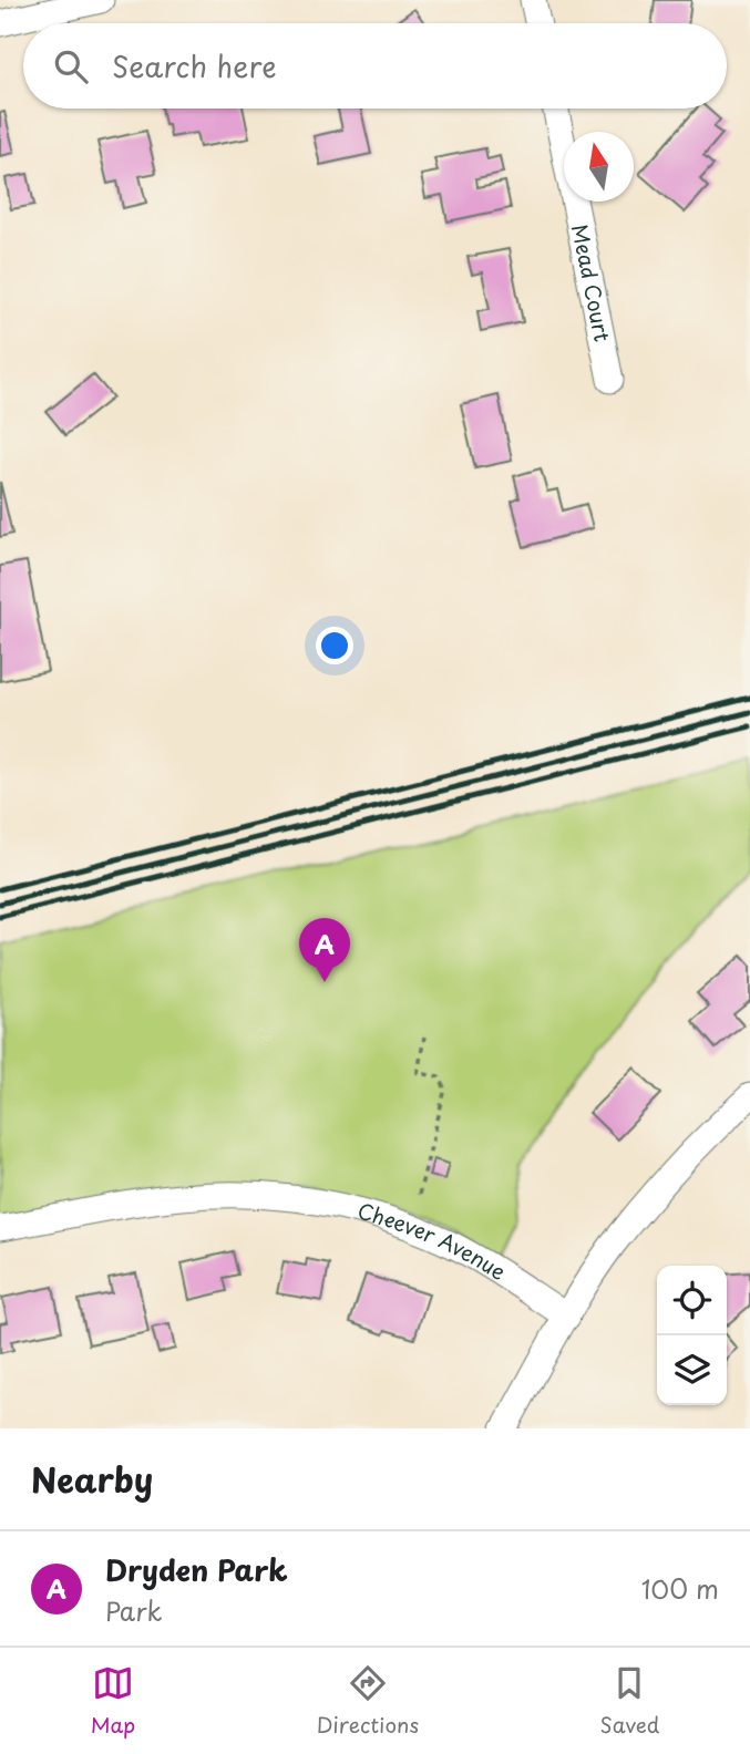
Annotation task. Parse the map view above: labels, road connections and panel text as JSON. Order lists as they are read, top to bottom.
{
  "streets": {
    "street": ["Mead Court", "Cheever Avenue"]
  },
  "north": "top",
  "page": {
    "search": "Search here",
    "pins": "A",
    "heading": "Nearby",
    "list": [
      {
        "mark": "A",
        "name": "Dryden Park",
        "note": "Park",
        "value": "100 m"
      }
    ],
    "nav": ["Map", "Directions", "Saved"]
  }
}
